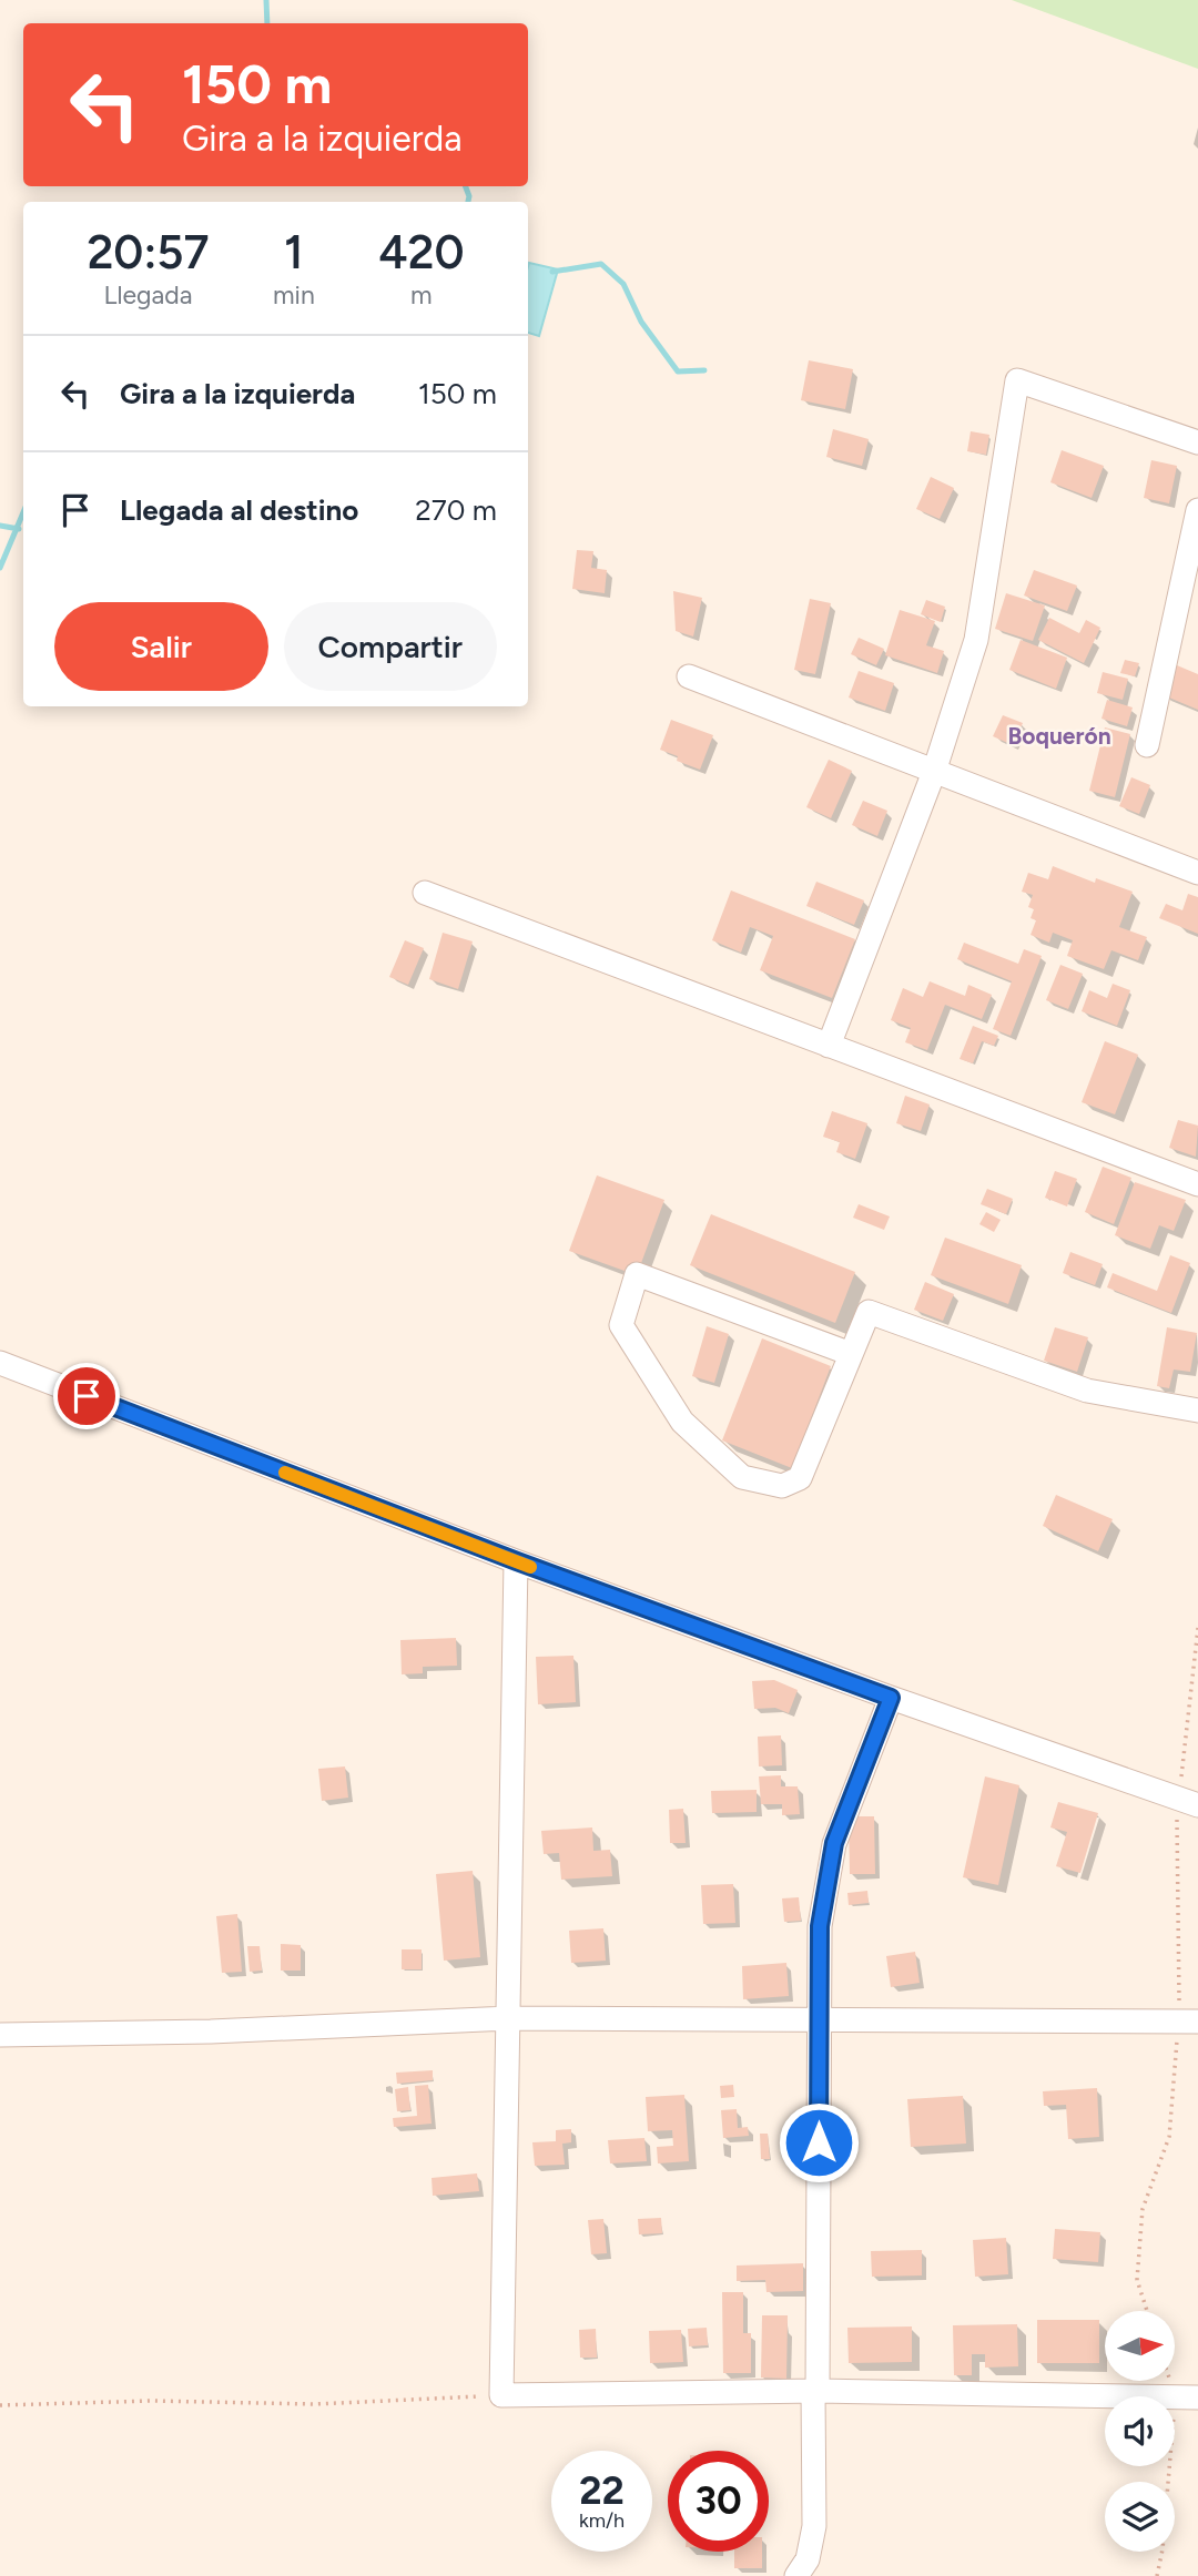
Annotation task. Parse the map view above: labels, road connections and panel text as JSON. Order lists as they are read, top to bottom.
{
  "districts": ["Boquerón"],
  "north": "right",
  "page": {
    "turn": ["150 m", "Gira a la izquierda"],
    "eta": [
      "20:57",
      "Llegada",
      "1",
      "min",
      "420",
      "m"
    ],
    "list": [
      {
        "name": "Gira a la izquierda",
        "value": "150 m"
      },
      {
        "name": "Llegada al destino",
        "value": "270 m"
      }
    ],
    "buttons": ["Salir", "Compartir"],
    "speed": "22 km/h",
    "limit": "30"
  }
}
